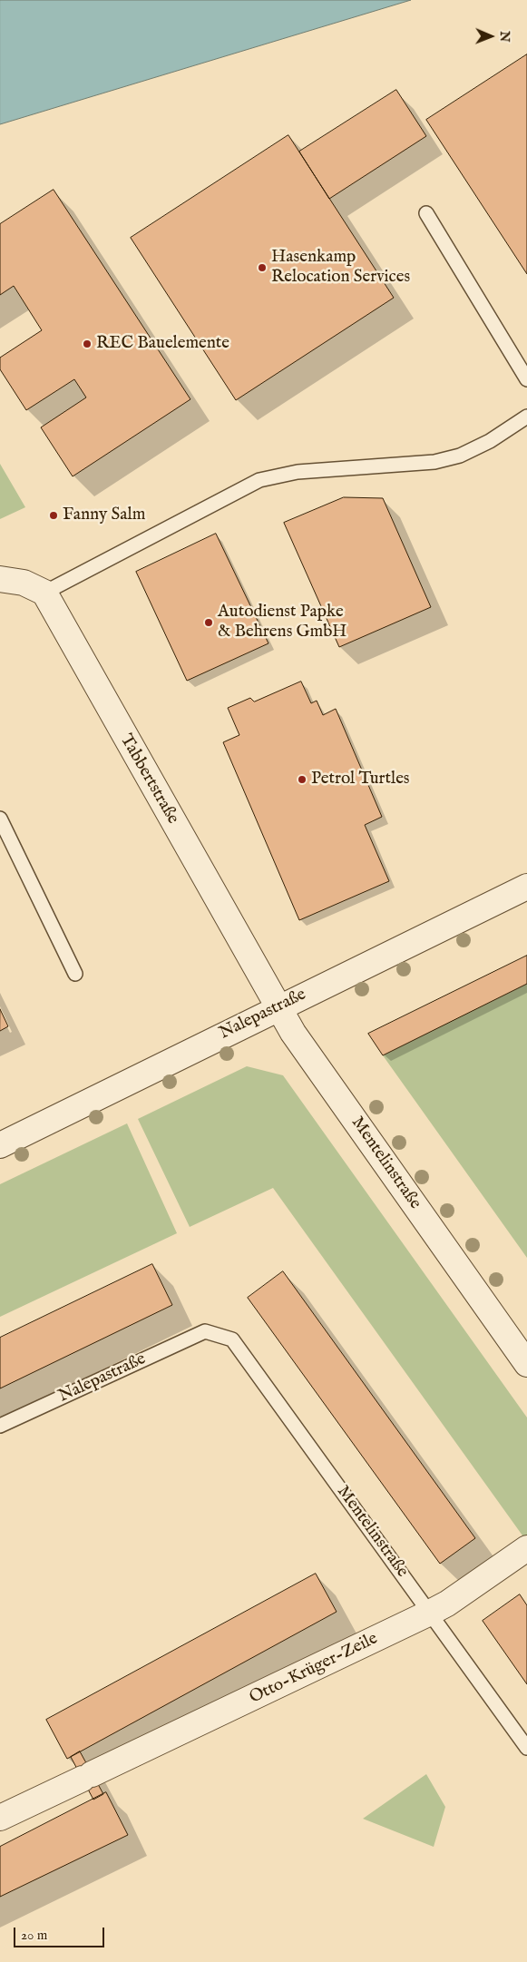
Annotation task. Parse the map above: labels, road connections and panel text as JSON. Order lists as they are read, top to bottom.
{
  "streets": {
    "street": [
      "Tabbertstraße",
      "Nalepastraße",
      "Mentelinstraße",
      "Otto-Krüger-Zeile"
    ]
  },
  "crossings": [
    ["Tabbertstraße", "Nalepastraße"],
    ["Tabbertstraße", "Mentelinstraße"],
    ["Nalepastraße", "Mentelinstraße"],
    ["Mentelinstraße", "Otto-Krüger-Zeile"]
  ],
  "places": [
    "Hasenkamp Relocation Services",
    "REC Bauelemente",
    "Fanny Salm",
    "Autodienst Papke & Behrens GmbH",
    "Petrol Turtles"
  ],
  "scale_bar": "20 m",
  "north": "right"
}
